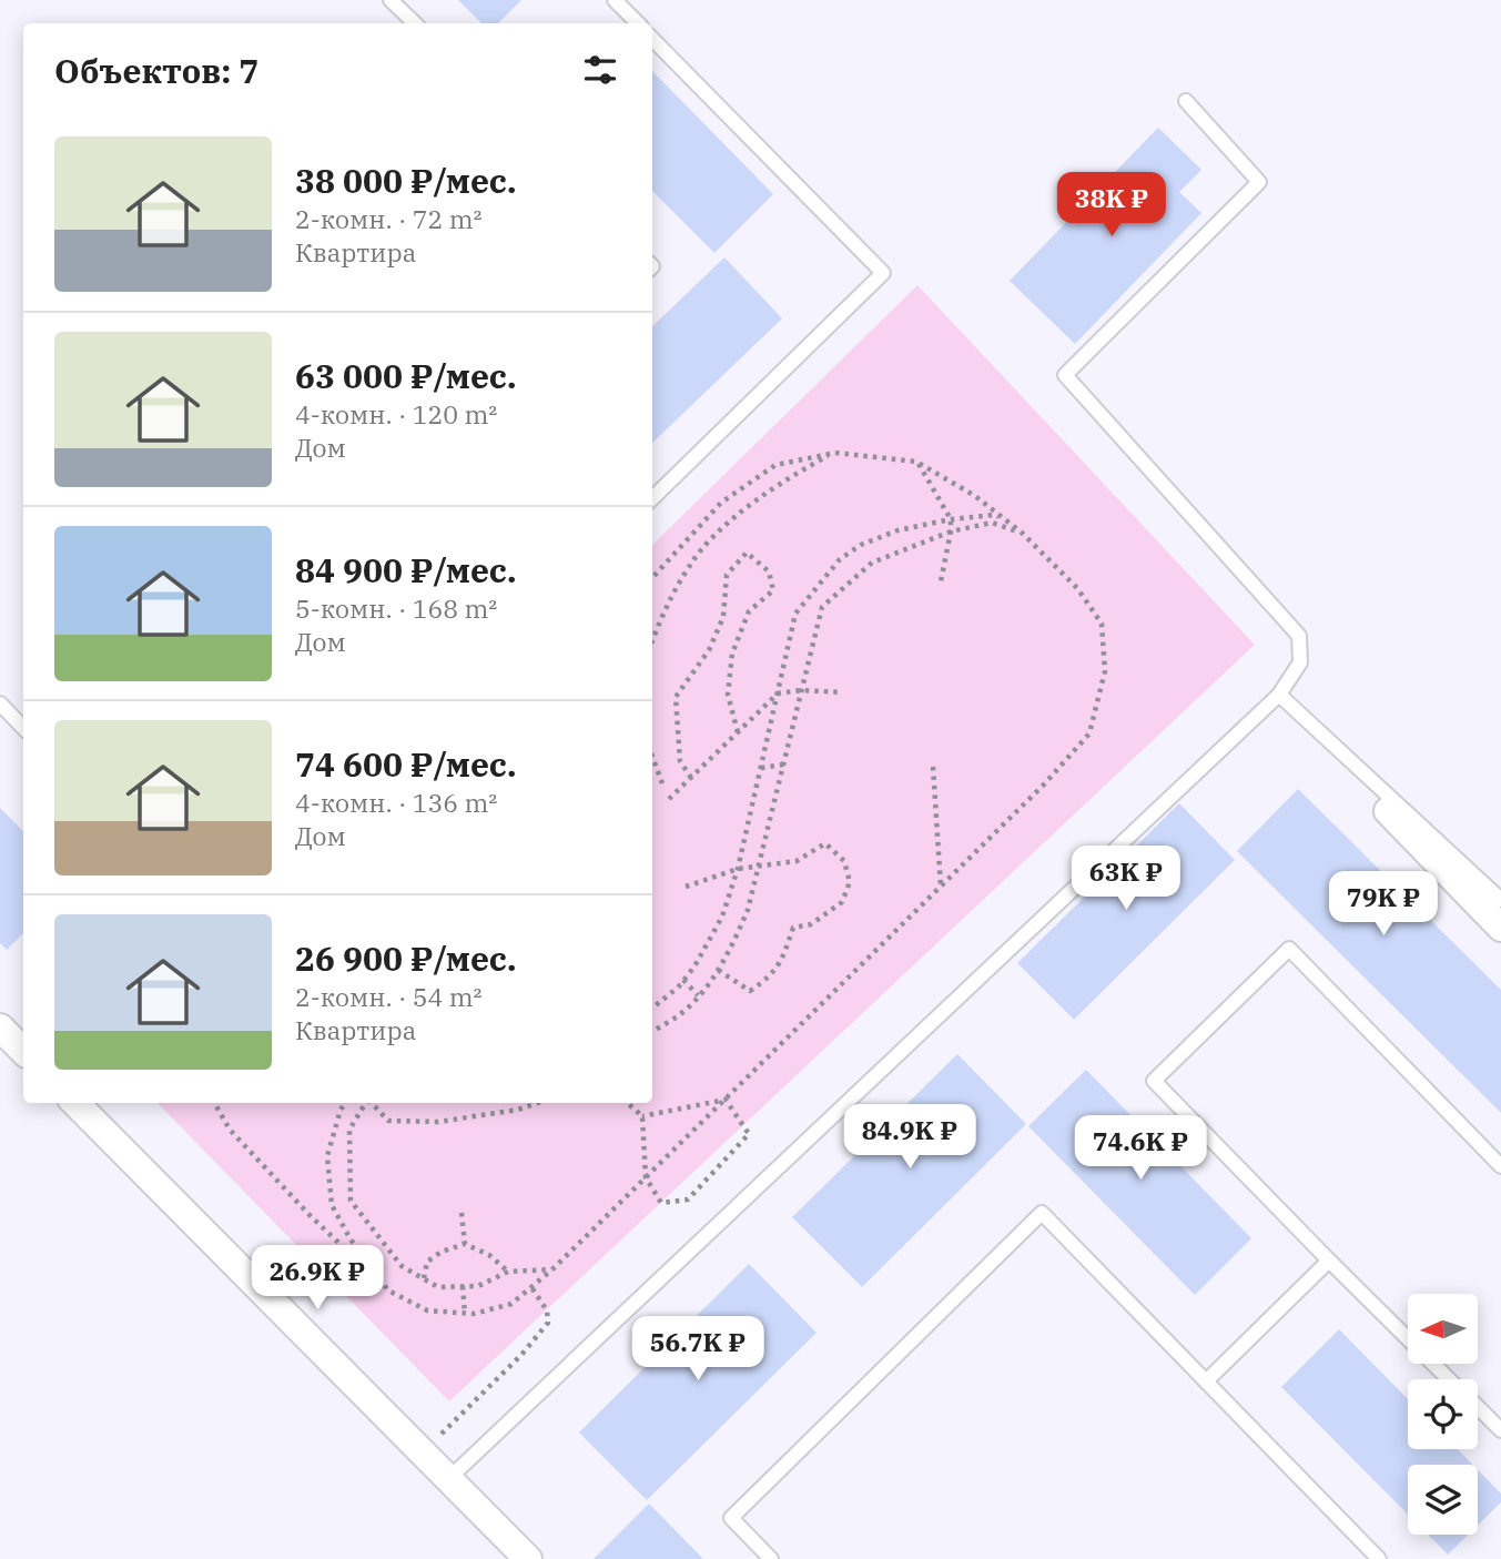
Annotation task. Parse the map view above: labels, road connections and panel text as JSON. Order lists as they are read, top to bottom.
{
  "north": "left",
  "page": {
    "heading": "Объектов: 7",
    "list": [
      {
        "name": "38 000 ₽/мес.",
        "note": "2-комн. · 72 m² · Квартира"
      },
      {
        "name": "63 000 ₽/мес.",
        "note": "4-комн. · 120 m² · Дом"
      },
      {
        "name": "84 900 ₽/мес.",
        "note": "5-комн. · 168 m² · Дом"
      },
      {
        "name": "74 600 ₽/мес.",
        "note": "4-комн. · 136 m² · Дом"
      },
      {
        "name": "26 900 ₽/мес.",
        "note": "2-комн. · 54 m² · Квартира"
      }
    ],
    "price": [
      "38K ₽",
      "63K ₽",
      "79K ₽",
      "84.9K ₽",
      "74.6K ₽",
      "26.9K ₽",
      "56.7K ₽"
    ]
  }
}
